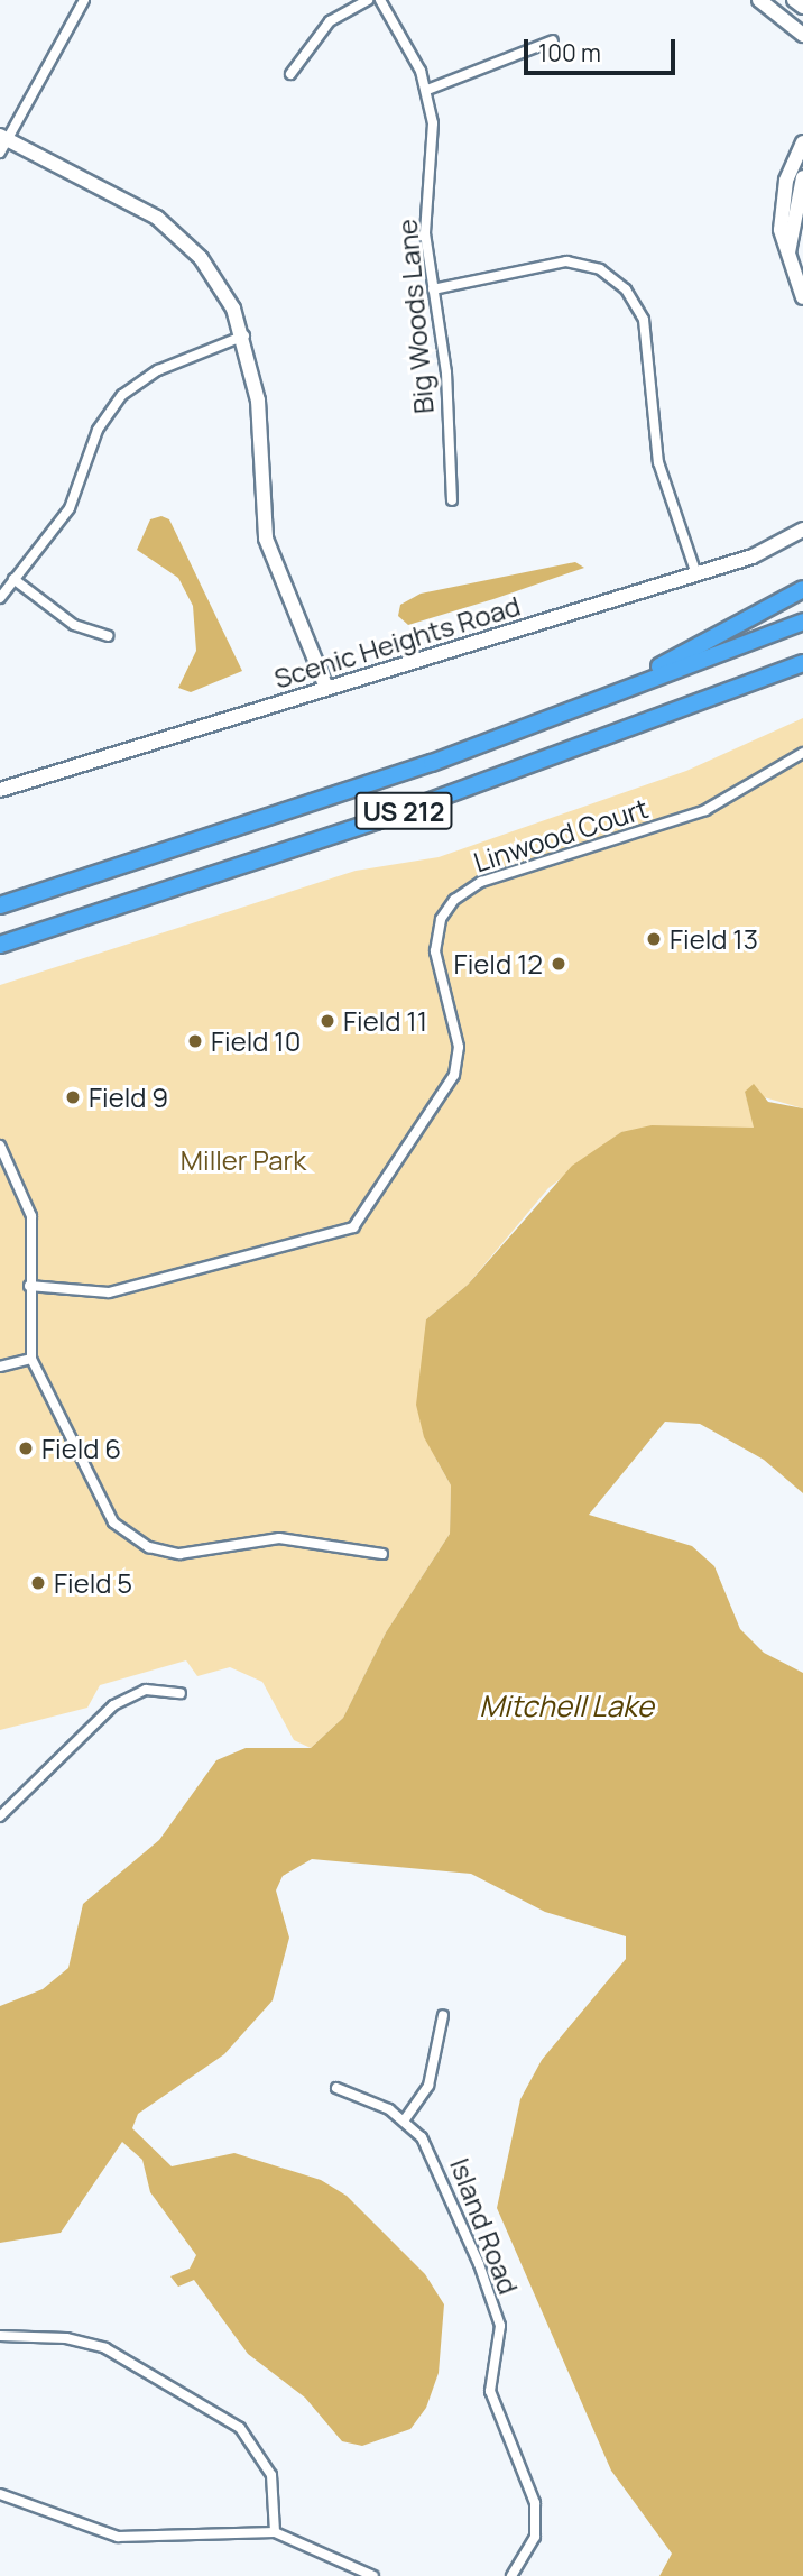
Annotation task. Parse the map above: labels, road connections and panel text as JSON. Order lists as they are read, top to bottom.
{
  "streets": {
    "highway": ["US 212"],
    "street": [
      "Big Woods Lane",
      "Scenic Heights Road",
      "Linwood Court",
      "Island Road"
    ]
  },
  "water": ["Mitchell Lake"],
  "parks": ["Miller Park"],
  "places": [
    "Field 13",
    "Field 12",
    "Field 11",
    "Field 10",
    "Field 9",
    "Field 6",
    "Field 5"
  ],
  "scale_bar": "100 m"
}
